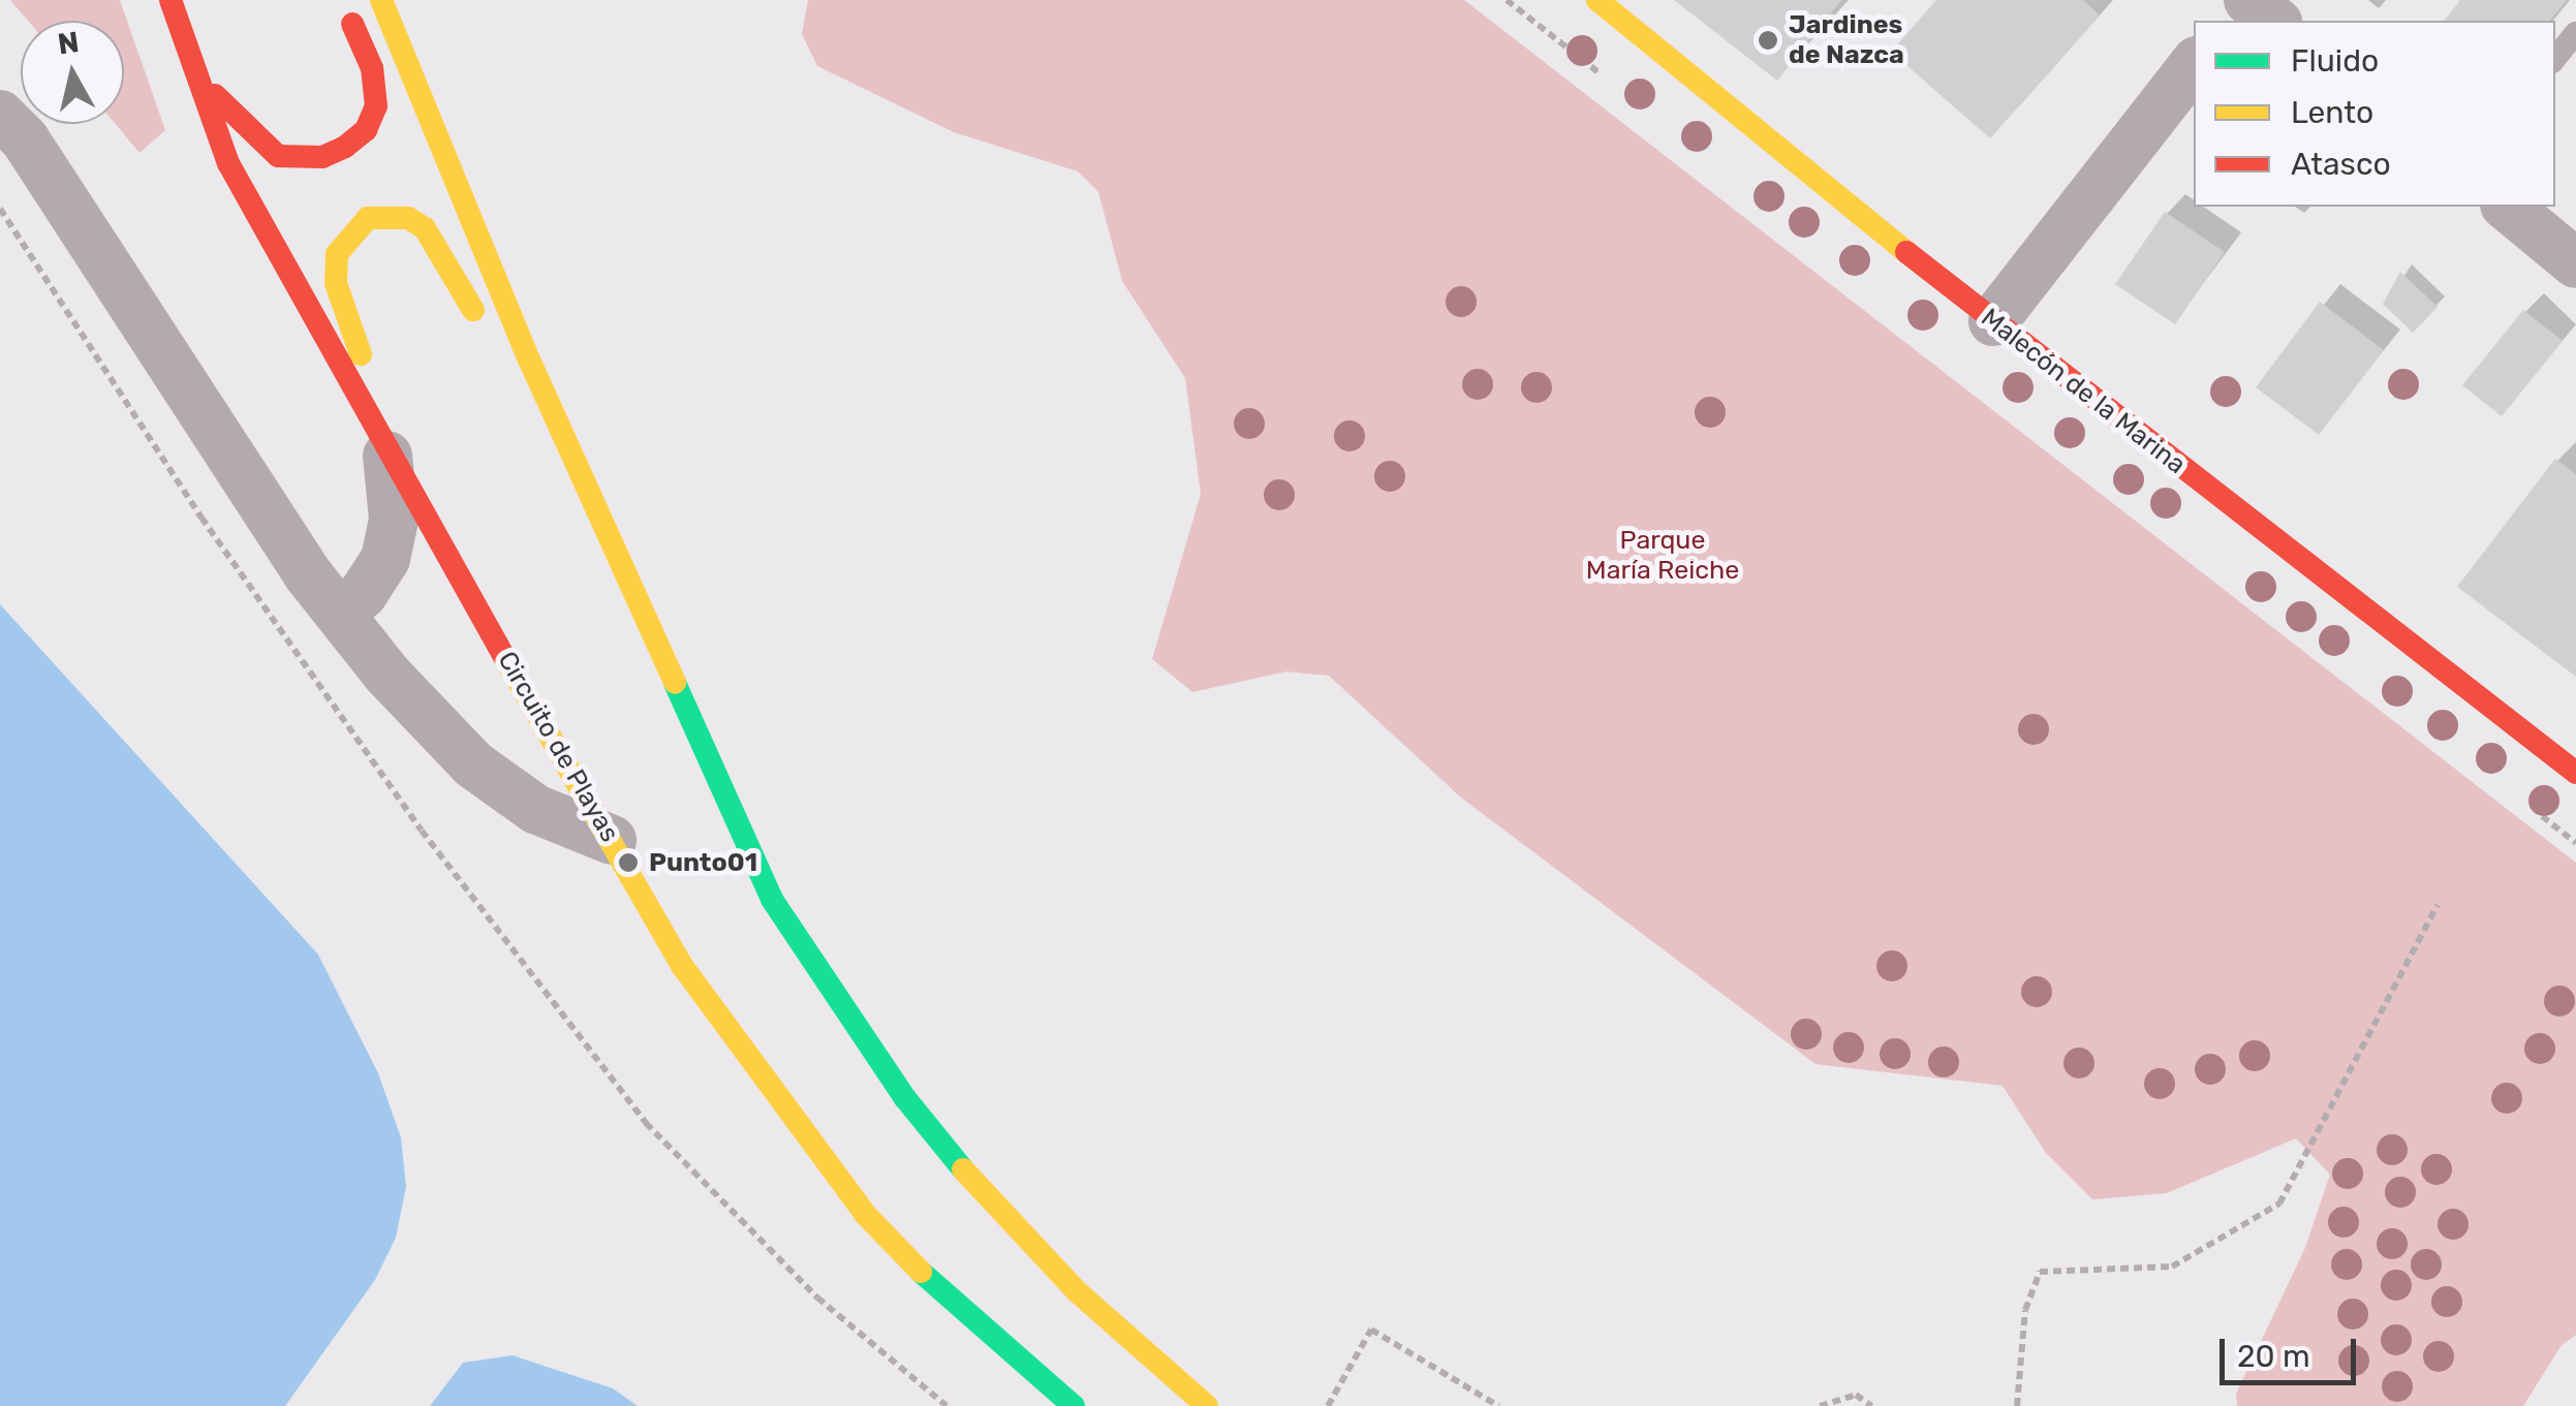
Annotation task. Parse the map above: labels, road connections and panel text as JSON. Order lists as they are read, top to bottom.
{
  "streets": {
    "main road": ["Malecón de la Marina", "Circuito de Playas"]
  },
  "parks": ["Parque María Reiche"],
  "places": ["Jardines de Nazca", "Punto01"],
  "legend": ["Fluido", "Lento", "Atasco"],
  "scale_bar": "20 m",
  "north": "top"
}
